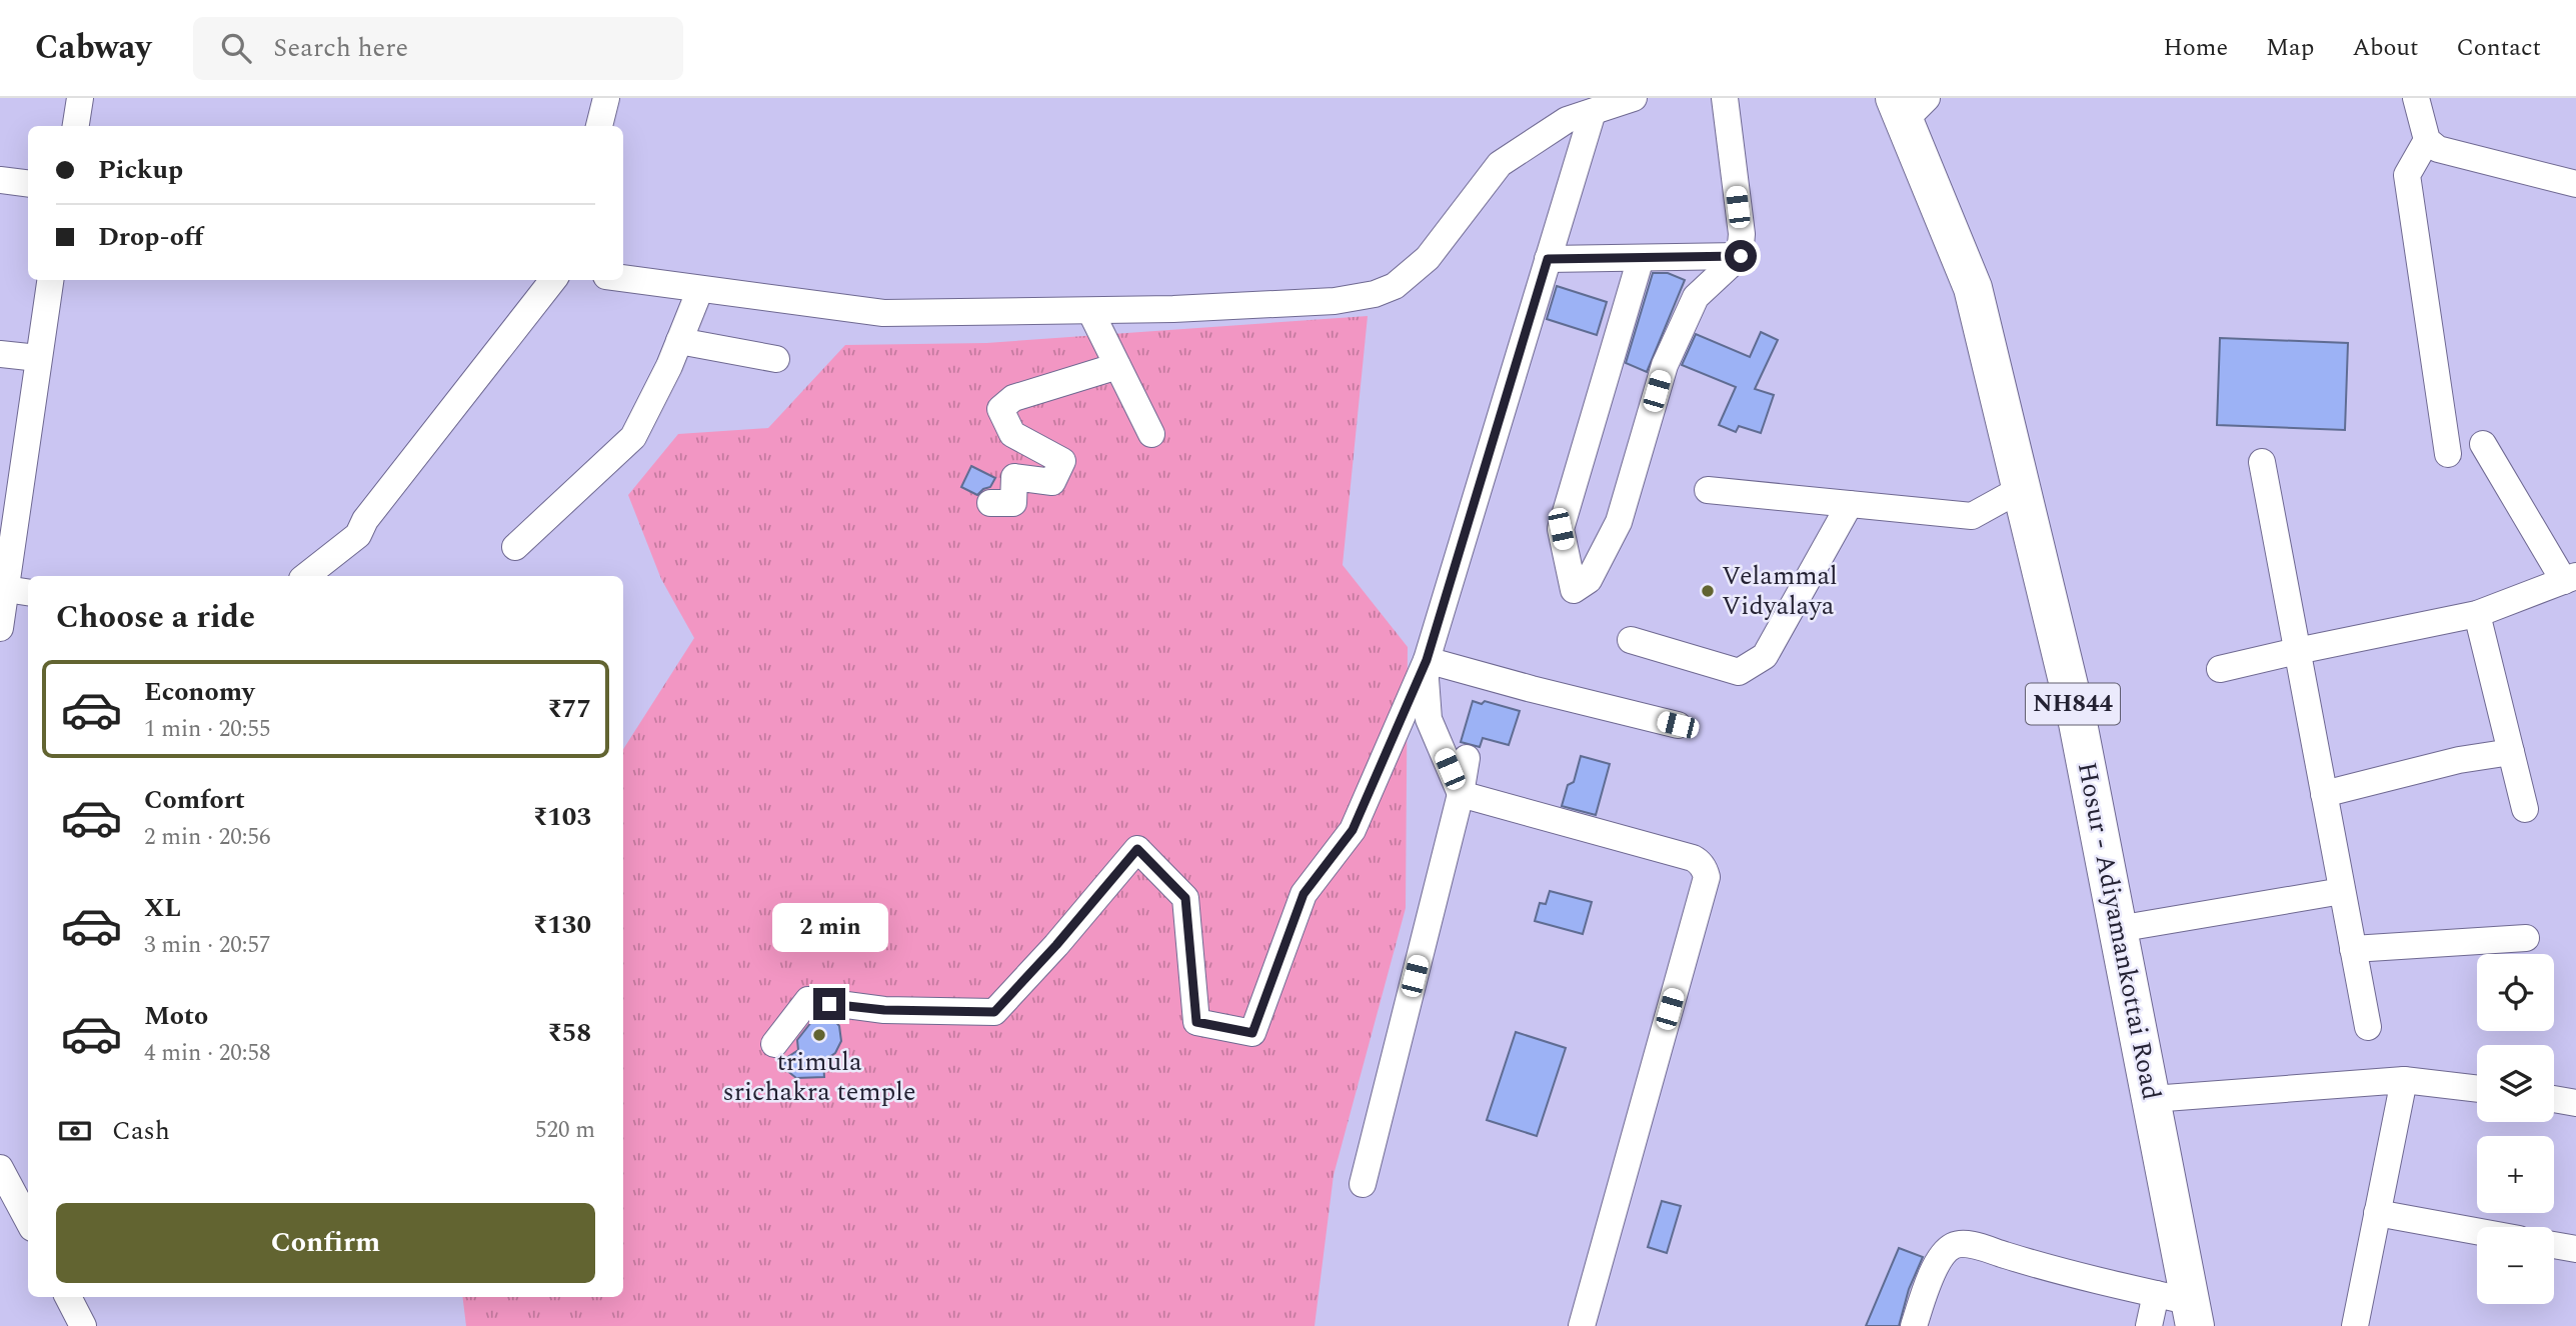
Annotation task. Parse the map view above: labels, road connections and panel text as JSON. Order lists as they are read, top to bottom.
{
  "streets": {
    "highway": ["NH844", "Hosur - Adiyamankottai Road"]
  },
  "places": ["Velammal Vidyalaya", "trimula srichakra temple"],
  "page": {
    "header": "Cabway",
    "search": "Search here",
    "nav": [
      "Home",
      "Map",
      "About",
      "Contact"
    ],
    "banner": ["Pickup", "Drop-off"],
    "heading": "Choose a ride",
    "list": [
      {
        "name": "Economy",
        "note": "1 min · 20:55",
        "value": "₹77"
      },
      {
        "name": "Comfort",
        "note": "2 min · 20:56",
        "value": "₹103"
      },
      {
        "name": "XL",
        "note": "3 min · 20:57",
        "value": "₹130"
      },
      {
        "name": "Moto",
        "note": "4 min · 20:58",
        "value": "₹58"
      }
    ],
    "bubble": "2 min",
    "map_buttons": ["+", "−"],
    "pay": ["Cash", "520 m"],
    "buttons": "Confirm"
  }
}
